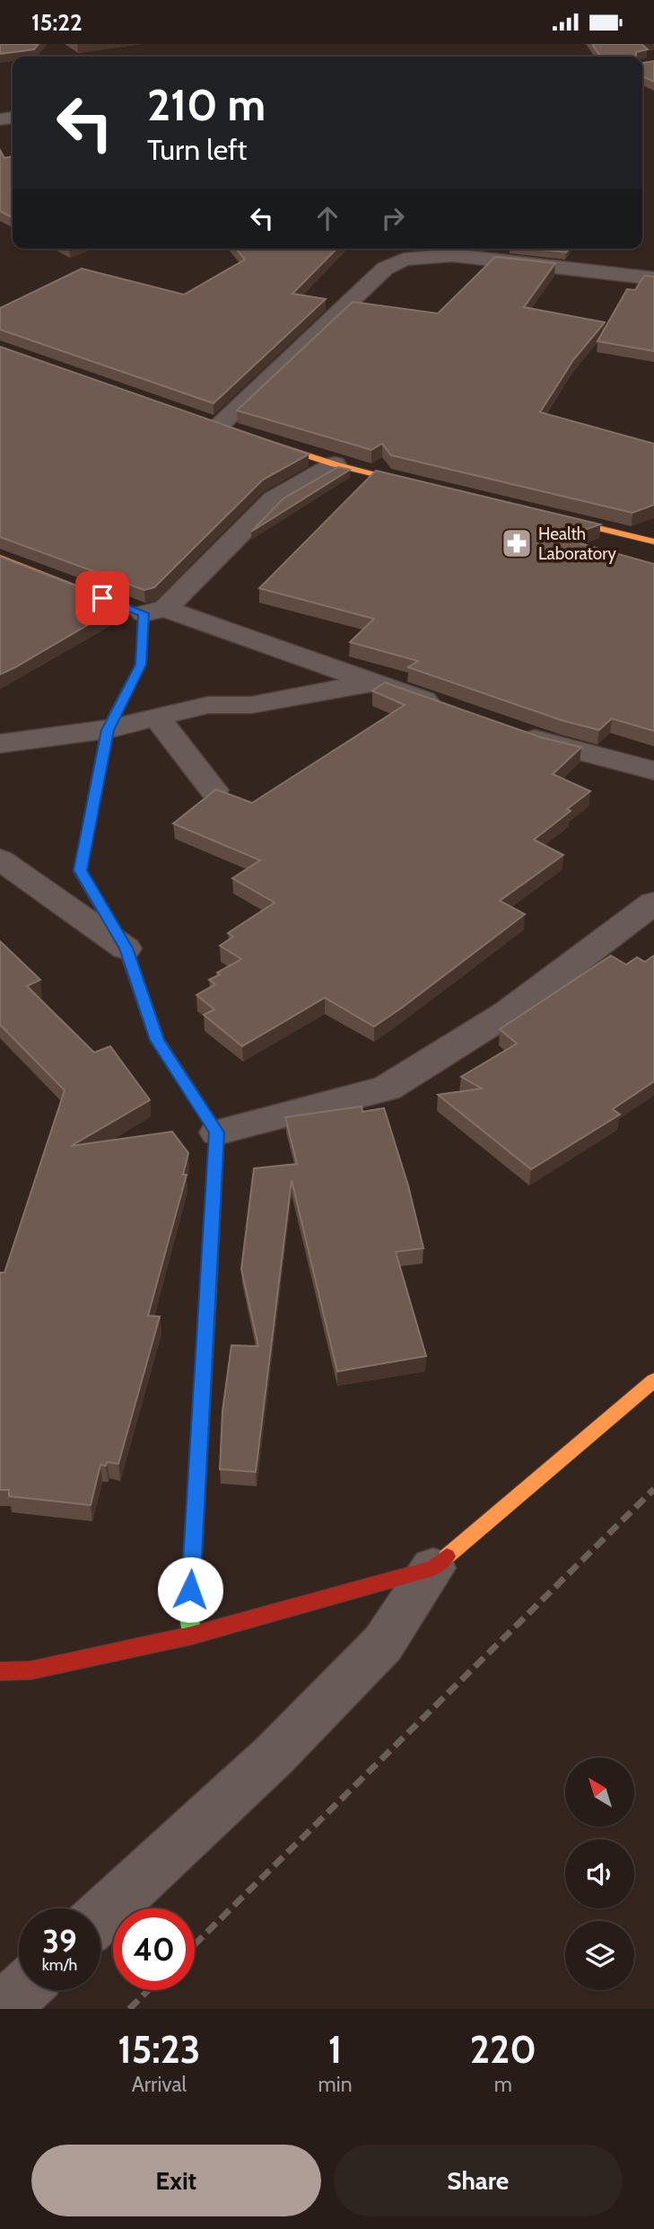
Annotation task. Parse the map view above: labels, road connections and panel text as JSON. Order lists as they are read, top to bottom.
{
  "places": {
    "pharmacy": ["Health Laboratory"]
  },
  "north": "top left",
  "page": {
    "status": "15:22",
    "turn": ["210 m", "Turn left"],
    "speed": "39 km/h",
    "limit": "40",
    "eta": [
      "15:23",
      "Arrival",
      "1",
      "min",
      "220",
      "m"
    ],
    "buttons": ["Exit", "Share"]
  }
}
